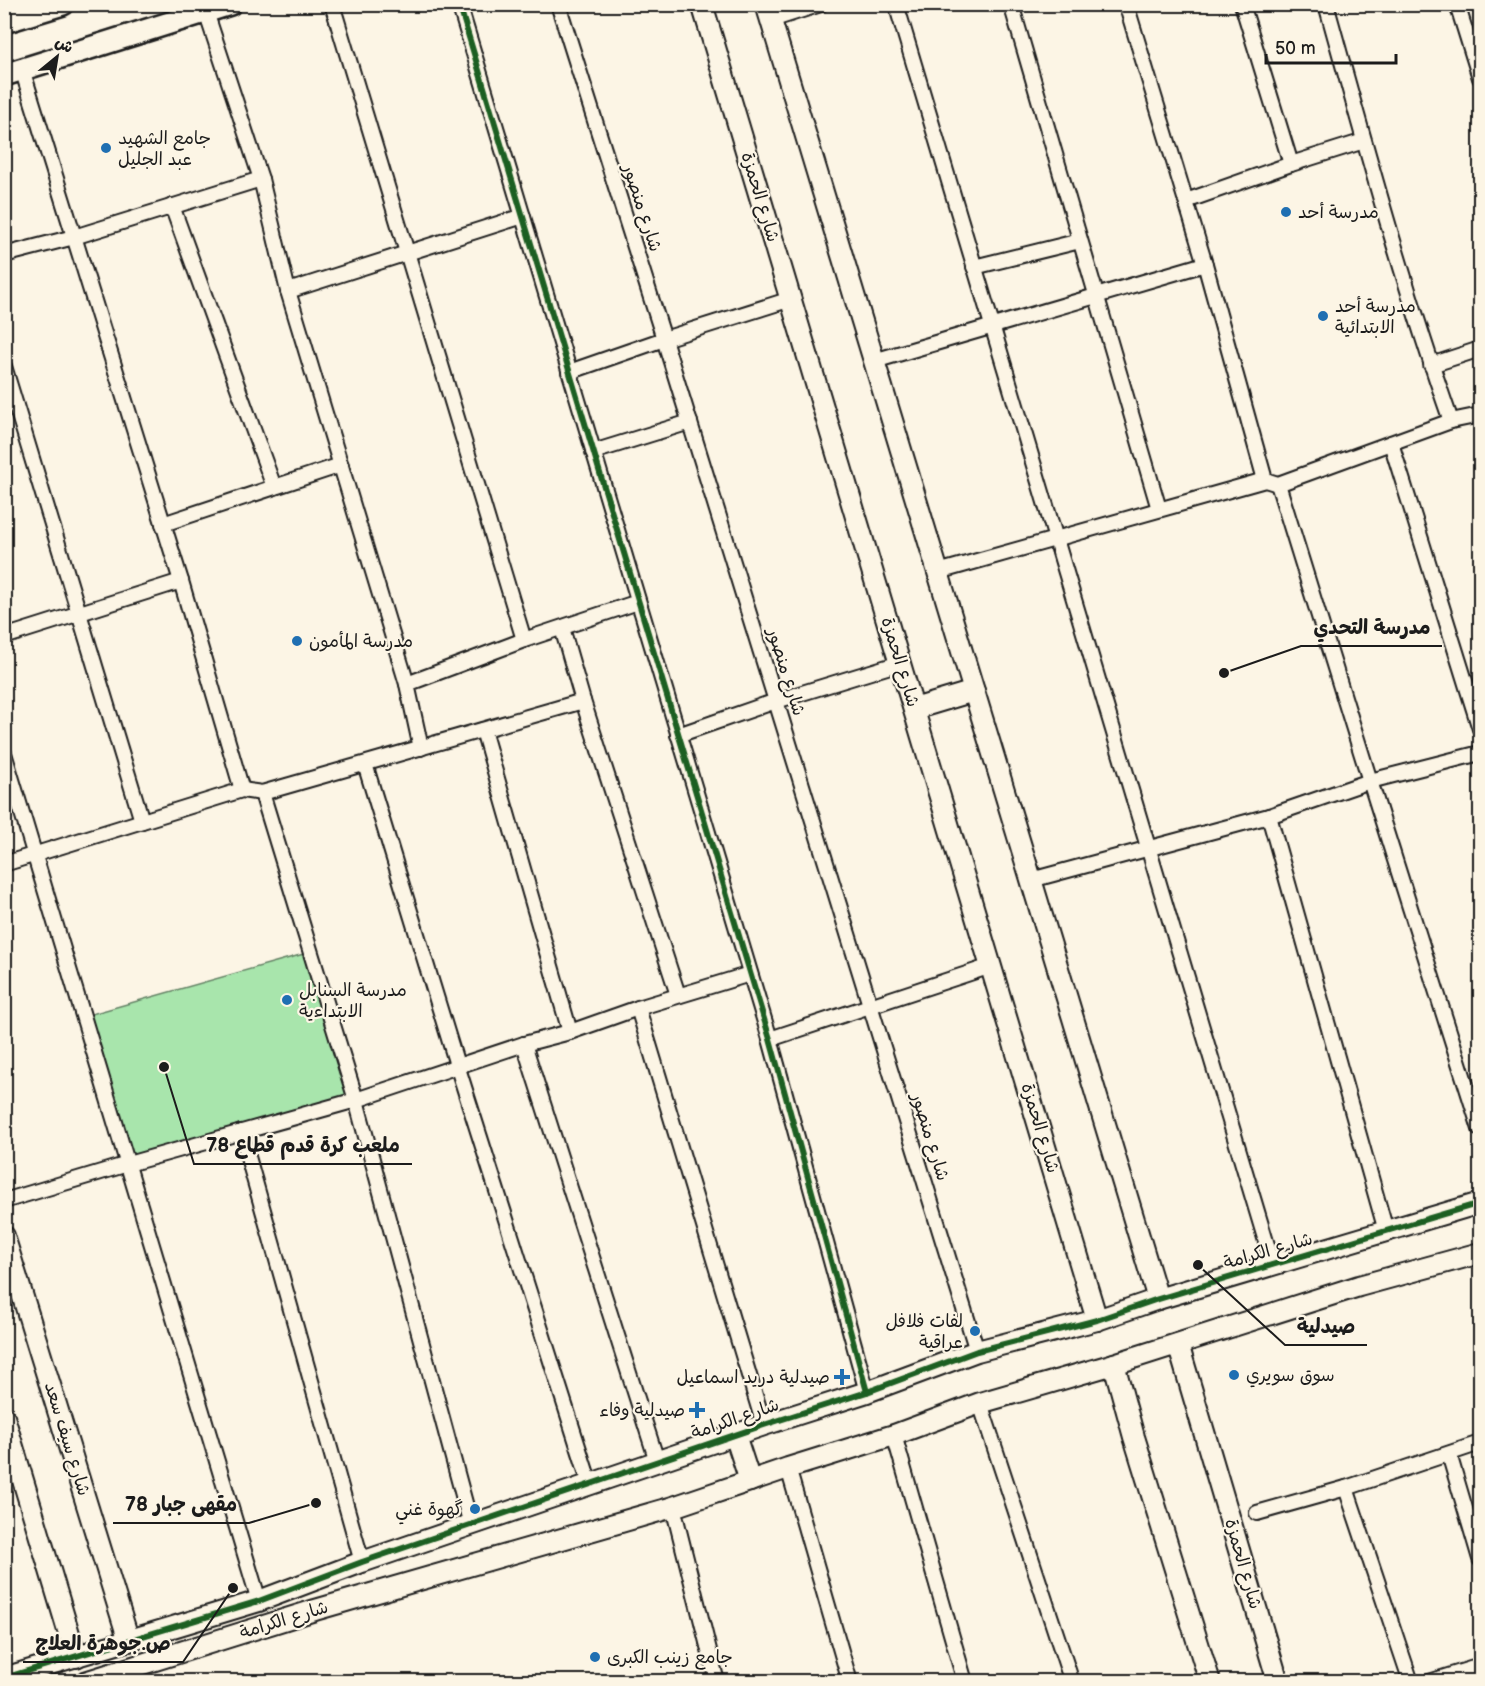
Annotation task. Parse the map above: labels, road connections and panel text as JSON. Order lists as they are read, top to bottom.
{
  "streets": {
    "street": [
      "شارع الحمزة",
      "شارع منصور",
      "شارع الكرامة",
      "شارع سيف سعد"
    ]
  },
  "crossings": [
    ["شارع الحمزة", "شارع الكرامة"],
    ["شارع منصور", "شارع الكرامة"],
    ["شارع الكرامة", "شارع سيف سعد"]
  ],
  "places": {
    "other": [
      "جامع الشهيد عبد الجليل",
      "مدرسة أحد",
      "مدرسة أحد الابتدائية",
      "مدرسة المأمون",
      "مدرسة التحدي",
      "مدرسة السنابل الابتداءية",
      "ملعب كرة قدم قطاع 78",
      "صيدلية",
      "لفات فلافل عراقية",
      "سوق سويري",
      "مقهى جبار 78",
      "گهوة غني",
      "ص.جوهرة العلاج",
      "جامع زينب الكبرى"
    ],
    "health": ["صيدلية دريد اسماعيل", "صيدلية وفاء"]
  },
  "scale_bar": "50 m",
  "north": "top right"
}
